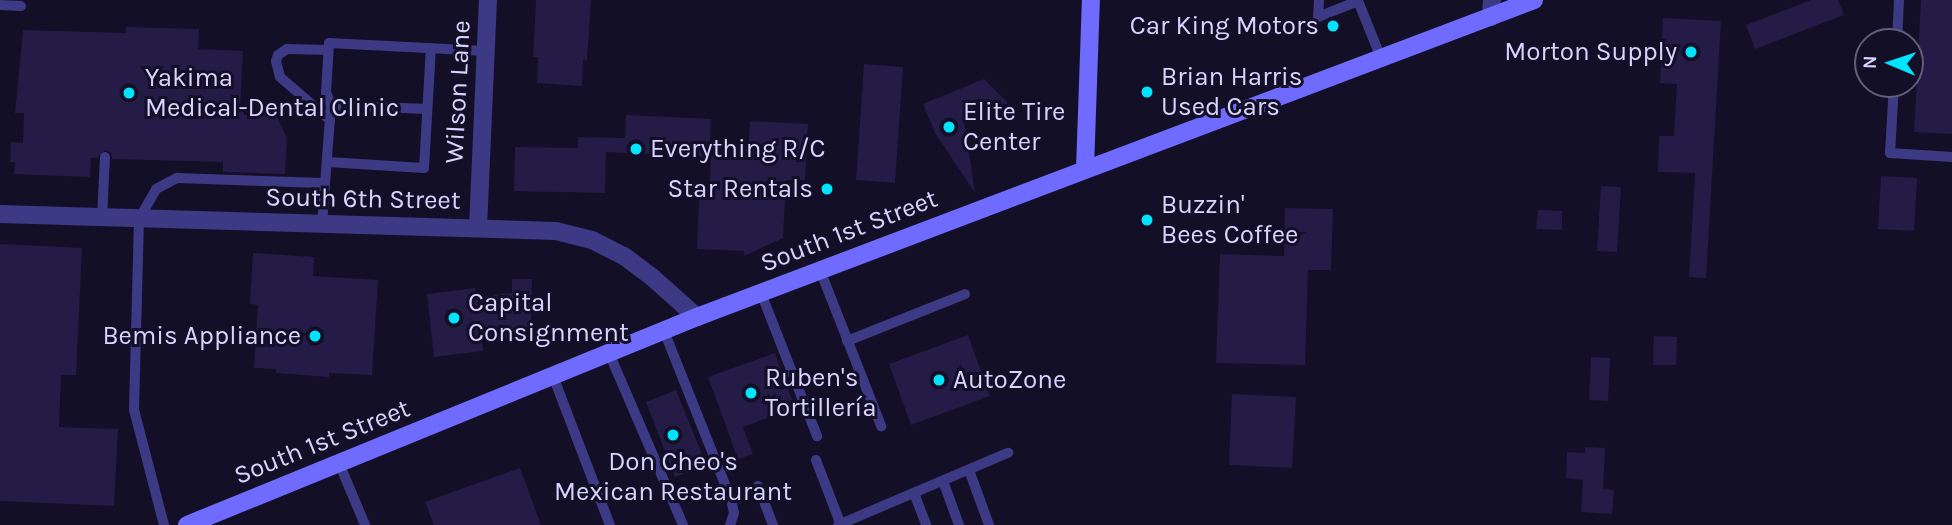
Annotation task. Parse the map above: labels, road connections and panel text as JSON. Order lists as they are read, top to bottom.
{
  "streets": {
    "main road": ["South 1st Street"],
    "street": ["Wilson Lane", "South 6th Street"]
  },
  "crossings": [
    ["Wilson Lane", "South 6th Street"],
    ["South 6th Street", "South 1st Street"]
  ],
  "places": [
    "Car King Motors",
    "Morton Supply",
    "Brian Harris Used Cars",
    "Yakima Medical-Dental Clinic",
    "Elite Tire Center",
    "Everything R/C",
    "Star Rentals",
    "Buzzin' Bees Coffee",
    "Capital Consignment",
    "Bemis Appliance",
    "AutoZone",
    "Ruben's Tortillería",
    "Don Cheo's Mexican Restaurant"
  ],
  "north": "left"
}
